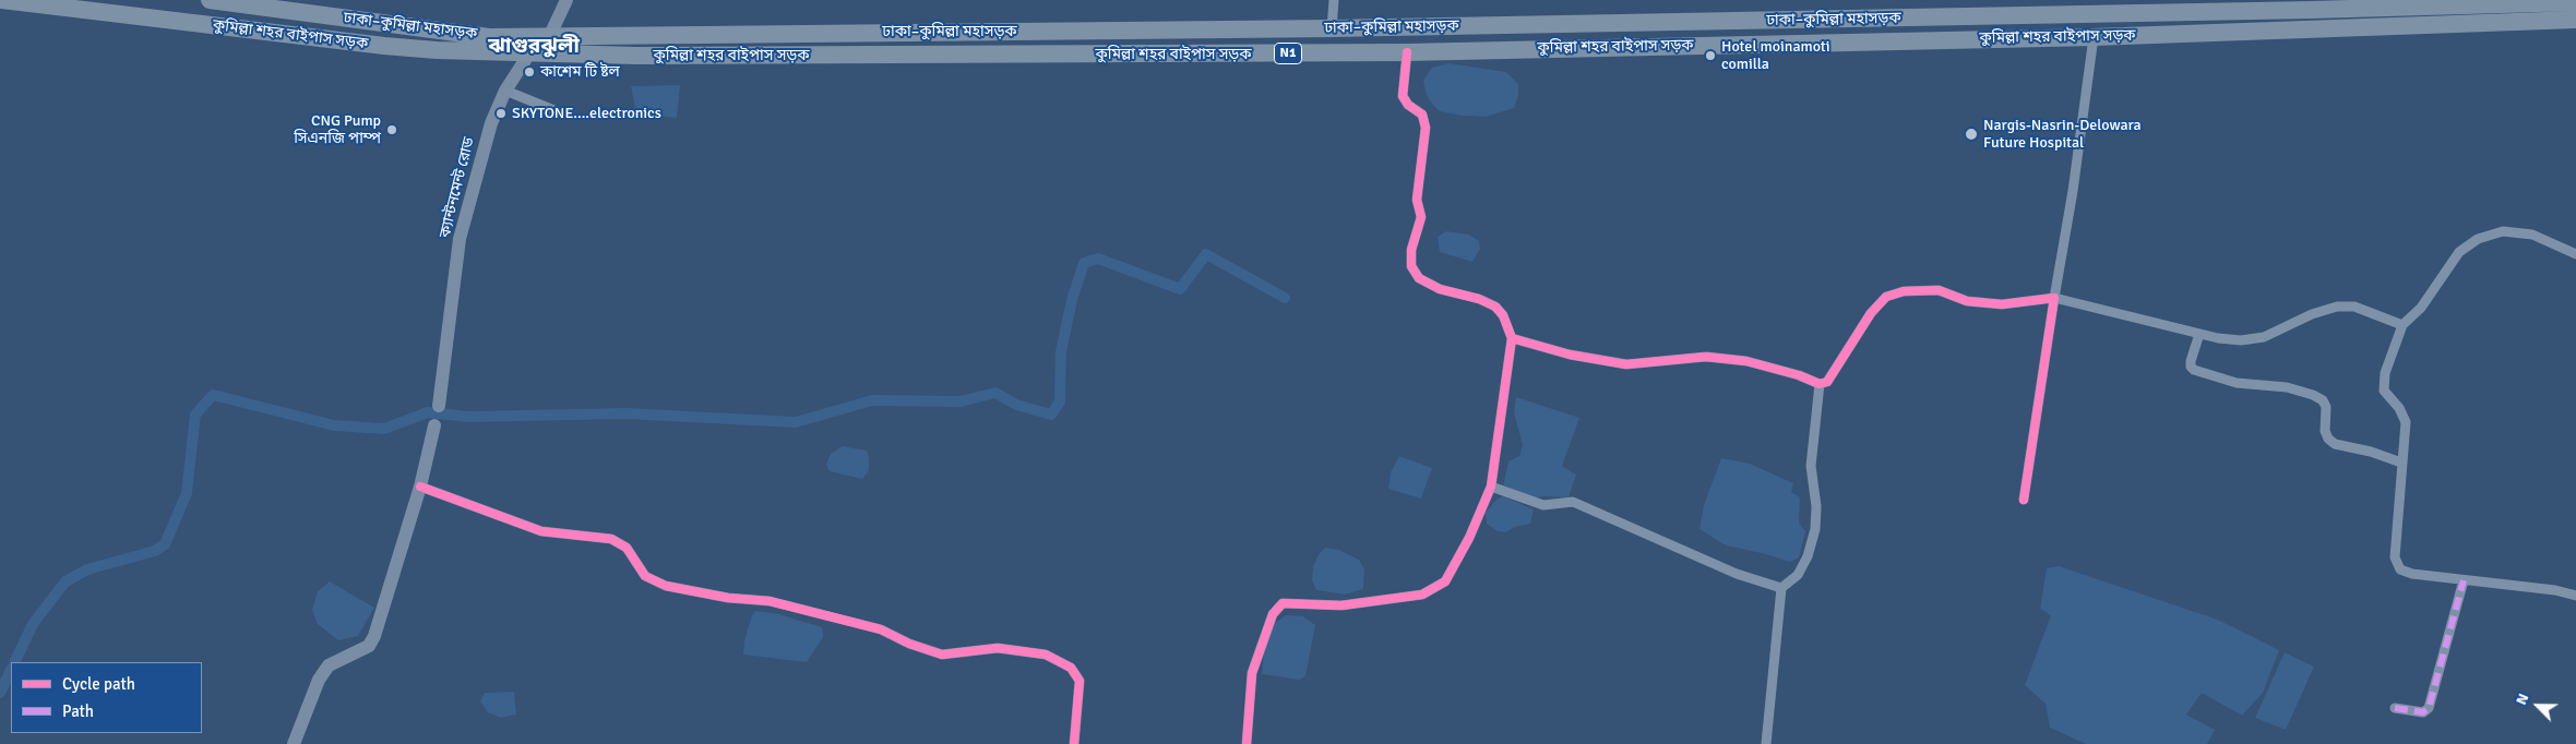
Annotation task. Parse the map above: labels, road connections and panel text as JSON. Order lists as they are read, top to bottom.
{
  "streets": {
    "highway": ["ঢাকা–কুমিল্লা মহাসড়ক", "কুমিল্লা শহর বাইপাস সড়ক", "N1"],
    "main road": ["ক্যান্টনমেন্ট রোড"]
  },
  "crossings": [
    ["ঢাকা–কুমিল্লা মহাসড়ক", "কুমিল্লা শহর বাইপাস সড়ক"],
    ["ঢাকা–কুমিল্লা মহাসড়ক", "ক্যান্টনমেন্ট রোড"],
    ["কুমিল্লা শহর বাইপাস সড়ক", "ক্যান্টনমেন্ট রোড"]
  ],
  "districts": ["ঝাগুরঝুলী"],
  "places": [
    "Hotel moinamoti comilla",
    "কাশেম টি ষ্টল",
    "SKYTONE....electronics",
    "CNG Pump সিএনজি পাম্প",
    "Nargis-Nasrin-Delowara Future Hospital"
  ],
  "legend": ["Cycle path", "Path"],
  "north": "top left"
}
